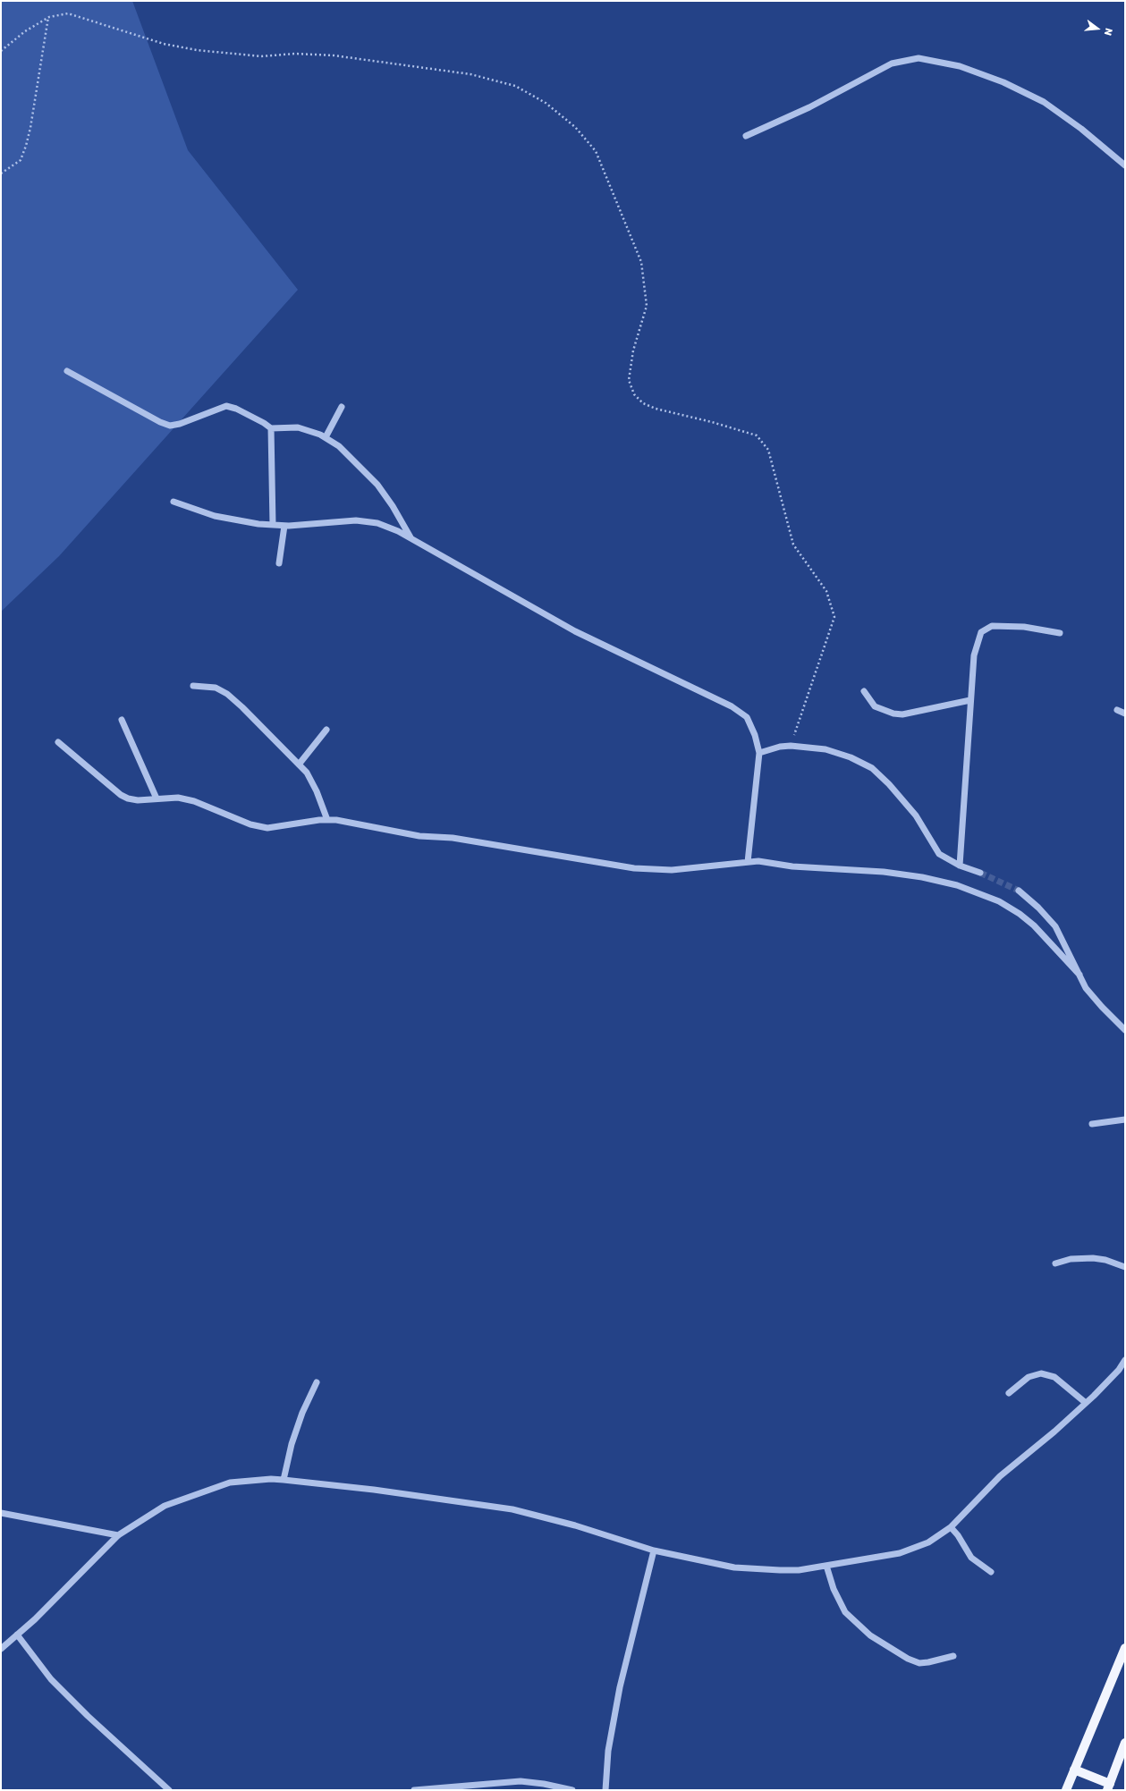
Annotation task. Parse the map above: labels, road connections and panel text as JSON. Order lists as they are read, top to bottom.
{
  "north": "right"
}
